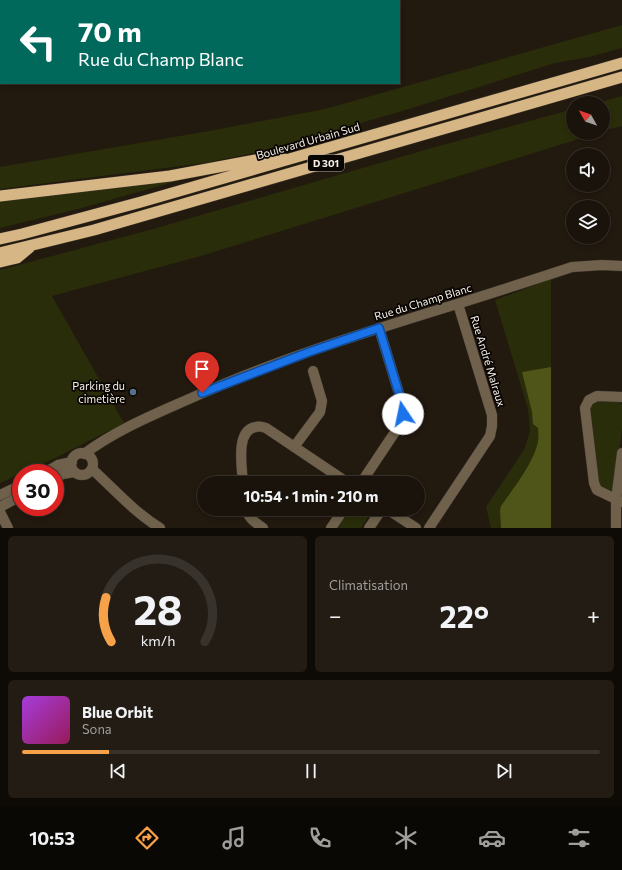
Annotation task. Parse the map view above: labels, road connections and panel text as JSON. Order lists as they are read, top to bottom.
{
  "streets": {
    "highway": ["Boulevard Urbain Sud", "D 301"],
    "street": ["Rue du Champ Blanc", "Rue André Malraux"]
  },
  "crossings": [
    ["Rue du Champ Blanc", "Rue André Malraux"]
  ],
  "places": ["Parking du cimetière"],
  "north": "top left",
  "page": {
    "turn": ["70 m", "Rue du Champ Blanc"],
    "limit": "30",
    "trip": "10:54 · 1 min · 210 m",
    "tile": "Climatisation",
    "heat": ["−", "22°", "+"],
    "song": ["Blue Orbit", "Sona"],
    "tabs": "10:53",
    "gauge": ["28", "km/h"]
  }
}
